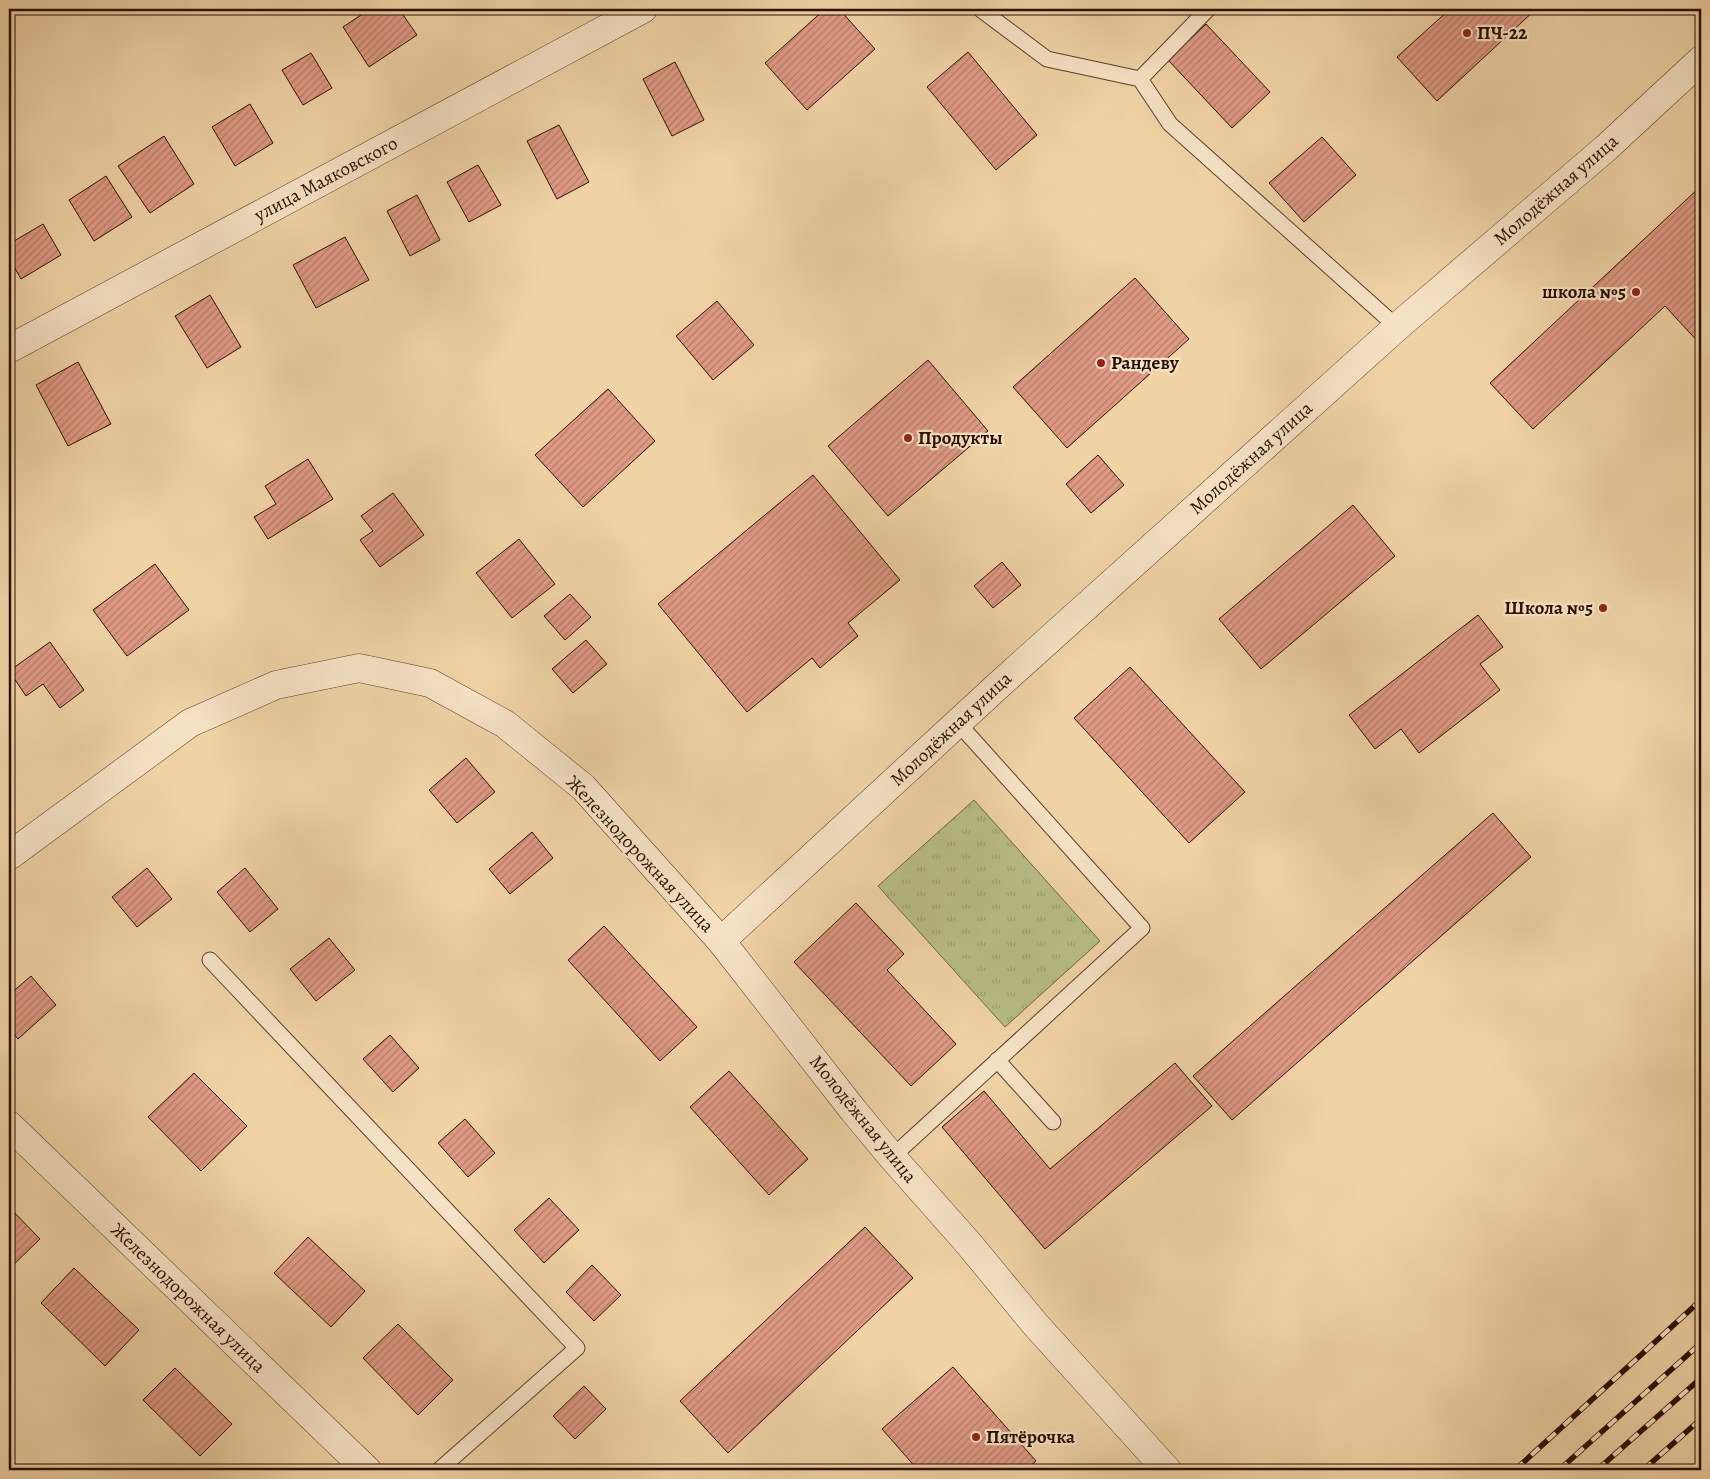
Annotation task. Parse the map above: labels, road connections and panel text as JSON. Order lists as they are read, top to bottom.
{
  "streets": {
    "street": ["улица Маяковского", "Молодёжная улица", "Железнодорожная улица"]
  },
  "crossings": [
    ["Молодёжная улица", "Железнодорожная улица"]
  ],
  "places": [
    "ПЧ-22",
    "школа №5",
    "Рандеву",
    "Продукты",
    "Школа №5",
    "Пятёрочка"
  ]
}
